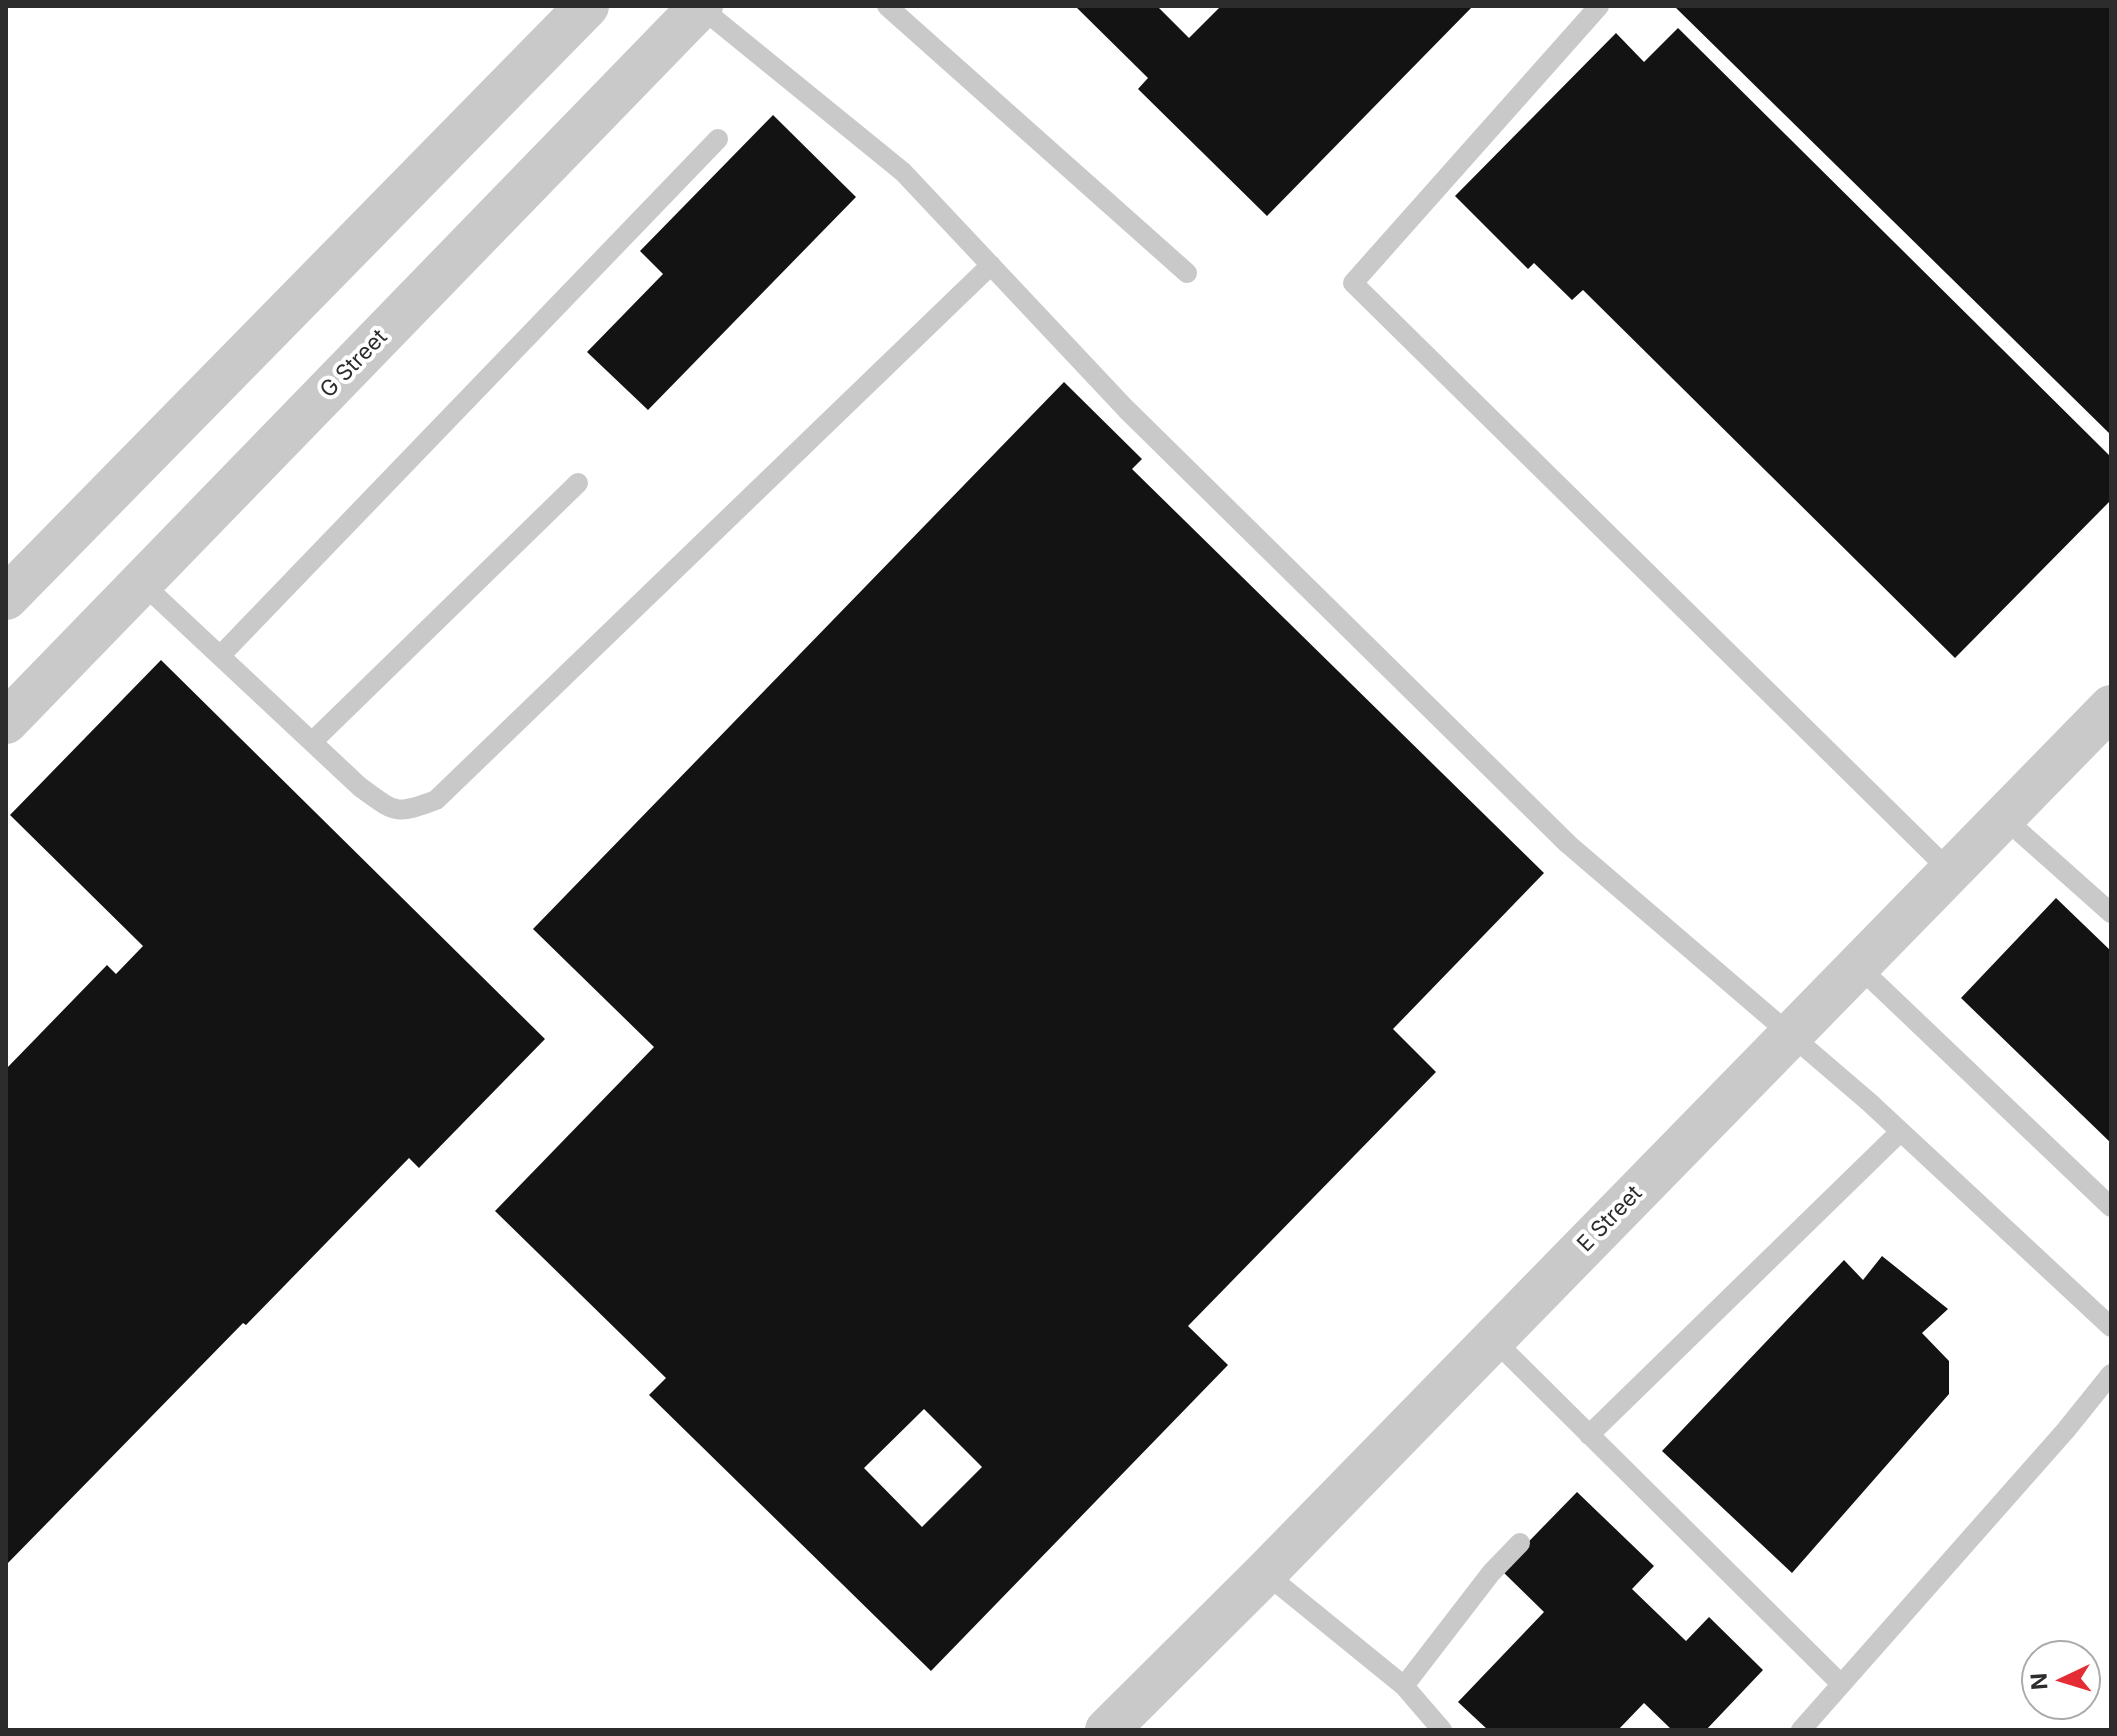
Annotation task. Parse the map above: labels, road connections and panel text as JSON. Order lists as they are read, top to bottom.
{
  "streets": {
    "street": ["G Street", "E Street"]
  },
  "north": "left"
}
